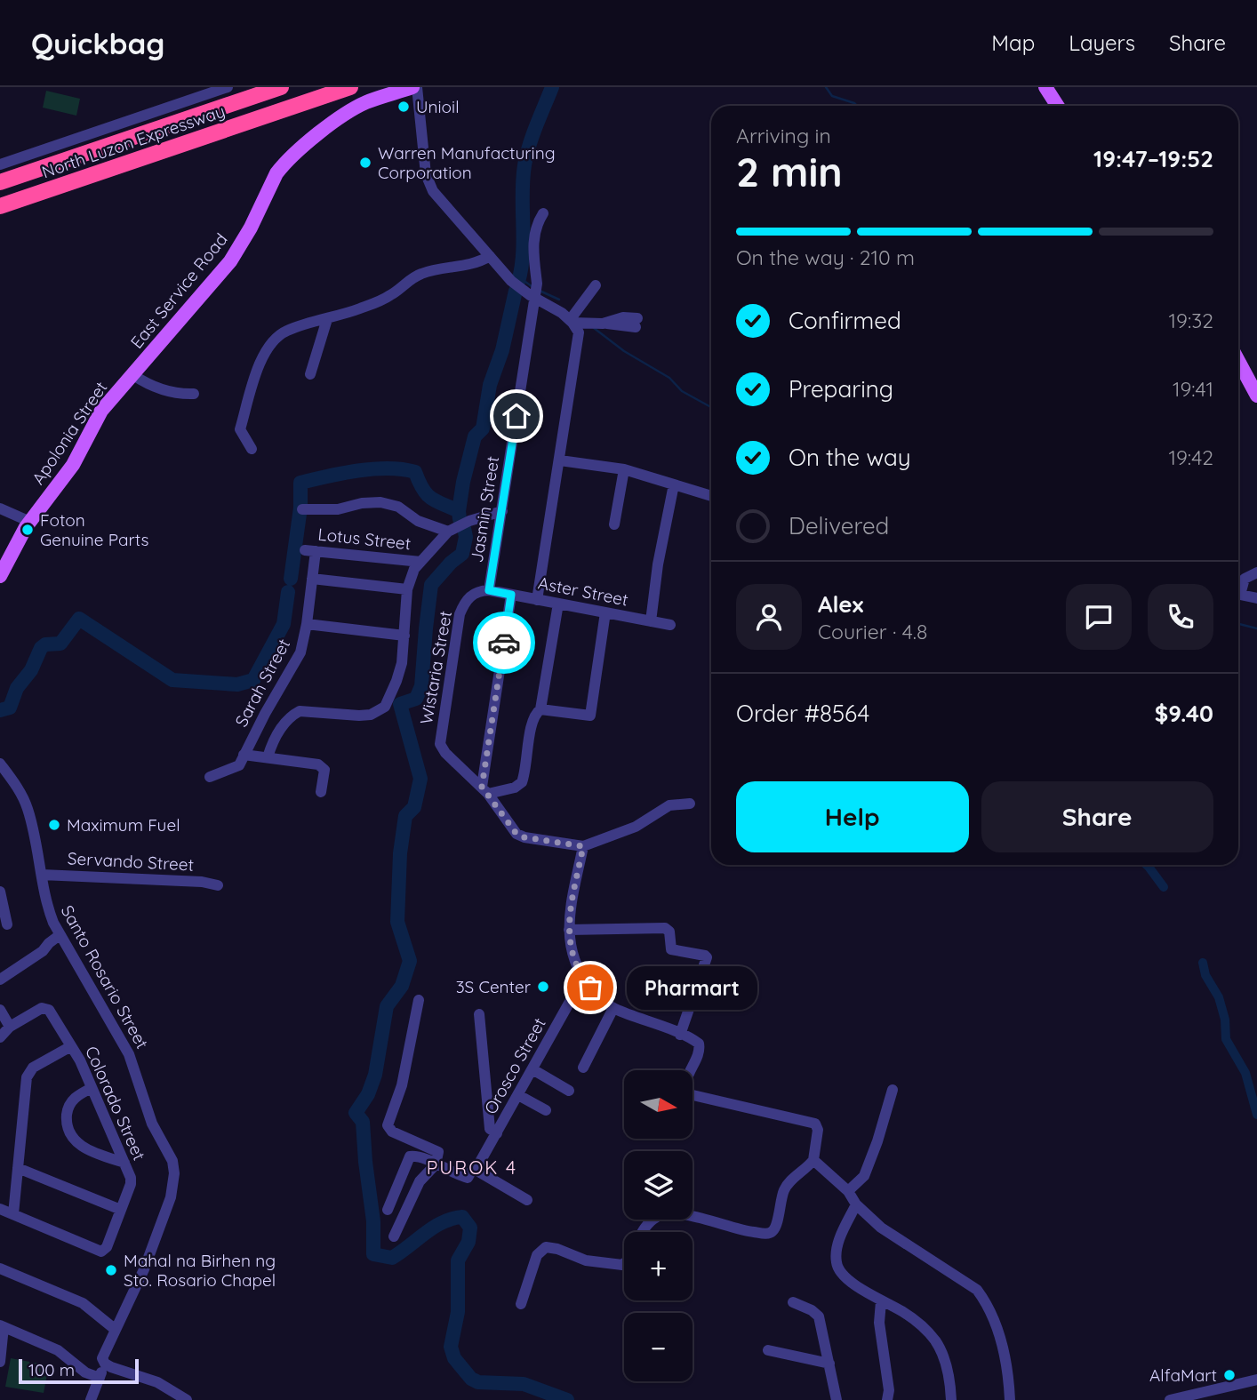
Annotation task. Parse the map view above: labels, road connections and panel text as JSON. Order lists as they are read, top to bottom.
{
  "streets": {
    "highway": ["North Luzon Expressway"],
    "main road": ["East Service Road", "Apolonia Street"],
    "street": [
      "Jasmin Street",
      "Lotus Street",
      "Aster Street",
      "Wistaria Street",
      "Sarah Street",
      "Servando Street",
      "Santo Rosario Street",
      "Orosco Street",
      "Colorado Street"
    ]
  },
  "crossings": [
    ["East Service Road", "Apolonia Street"],
    ["Jasmin Street", "Aster Street"],
    ["Jasmin Street", "Wistaria Street"],
    ["Lotus Street", "Sarah Street"],
    ["Aster Street", "Wistaria Street"],
    ["Servando Street", "Santo Rosario Street"]
  ],
  "districts": ["PUROK 4"],
  "places": [
    "Unioil",
    "Warren Manufacturing Corporation",
    "Foton Genuine Parts",
    "Maximum Fuel",
    "3S Center",
    "Pharmart",
    "Mahal na Birhen ng Sto. Rosario Chapel",
    "AlfaMart"
  ],
  "scale_bar": "100 m",
  "north": "right",
  "page": {
    "header": "Quickbag",
    "nav": ["Map", "Layers", "Share"],
    "heading": ["2 min", "Arriving in", "19:47–19:52"],
    "panel": [
      "Alex",
      "Courier · 4.8",
      "Order #8564",
      "$9.40"
    ],
    "bar": "On the way · 210 m",
    "list": [
      ["Confirmed", "19:32"],
      ["Preparing", "19:41"],
      ["On the way", "19:42"],
      "Delivered"
    ],
    "buttons": ["Help", "Share"],
    "bubble": "Pharmart",
    "map_buttons": ["+", "−"],
    "scale": "100 m"
  }
}
